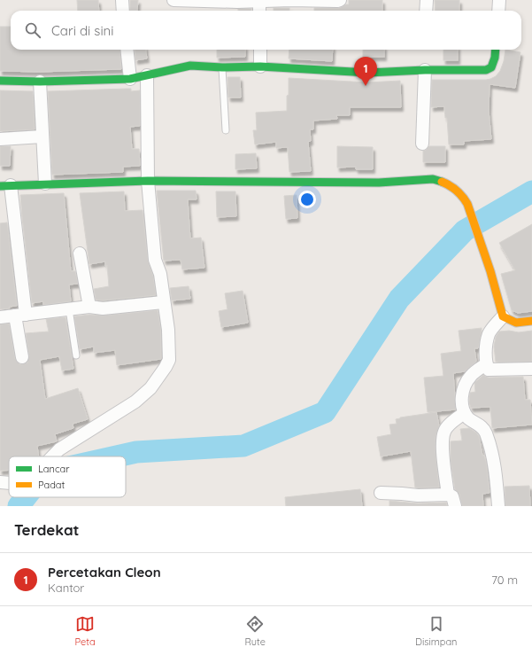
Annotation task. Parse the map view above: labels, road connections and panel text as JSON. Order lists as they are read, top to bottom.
{
  "legend": ["Lancar", "Padat"],
  "page": {
    "search": "Cari di sini",
    "pins": "1",
    "heading": "Terdekat",
    "list": [
      {
        "mark": "1",
        "name": "Percetakan Cleon",
        "note": "Kantor",
        "value": "70 m"
      }
    ],
    "nav": ["Peta", "Rute", "Disimpan"]
  }
}
